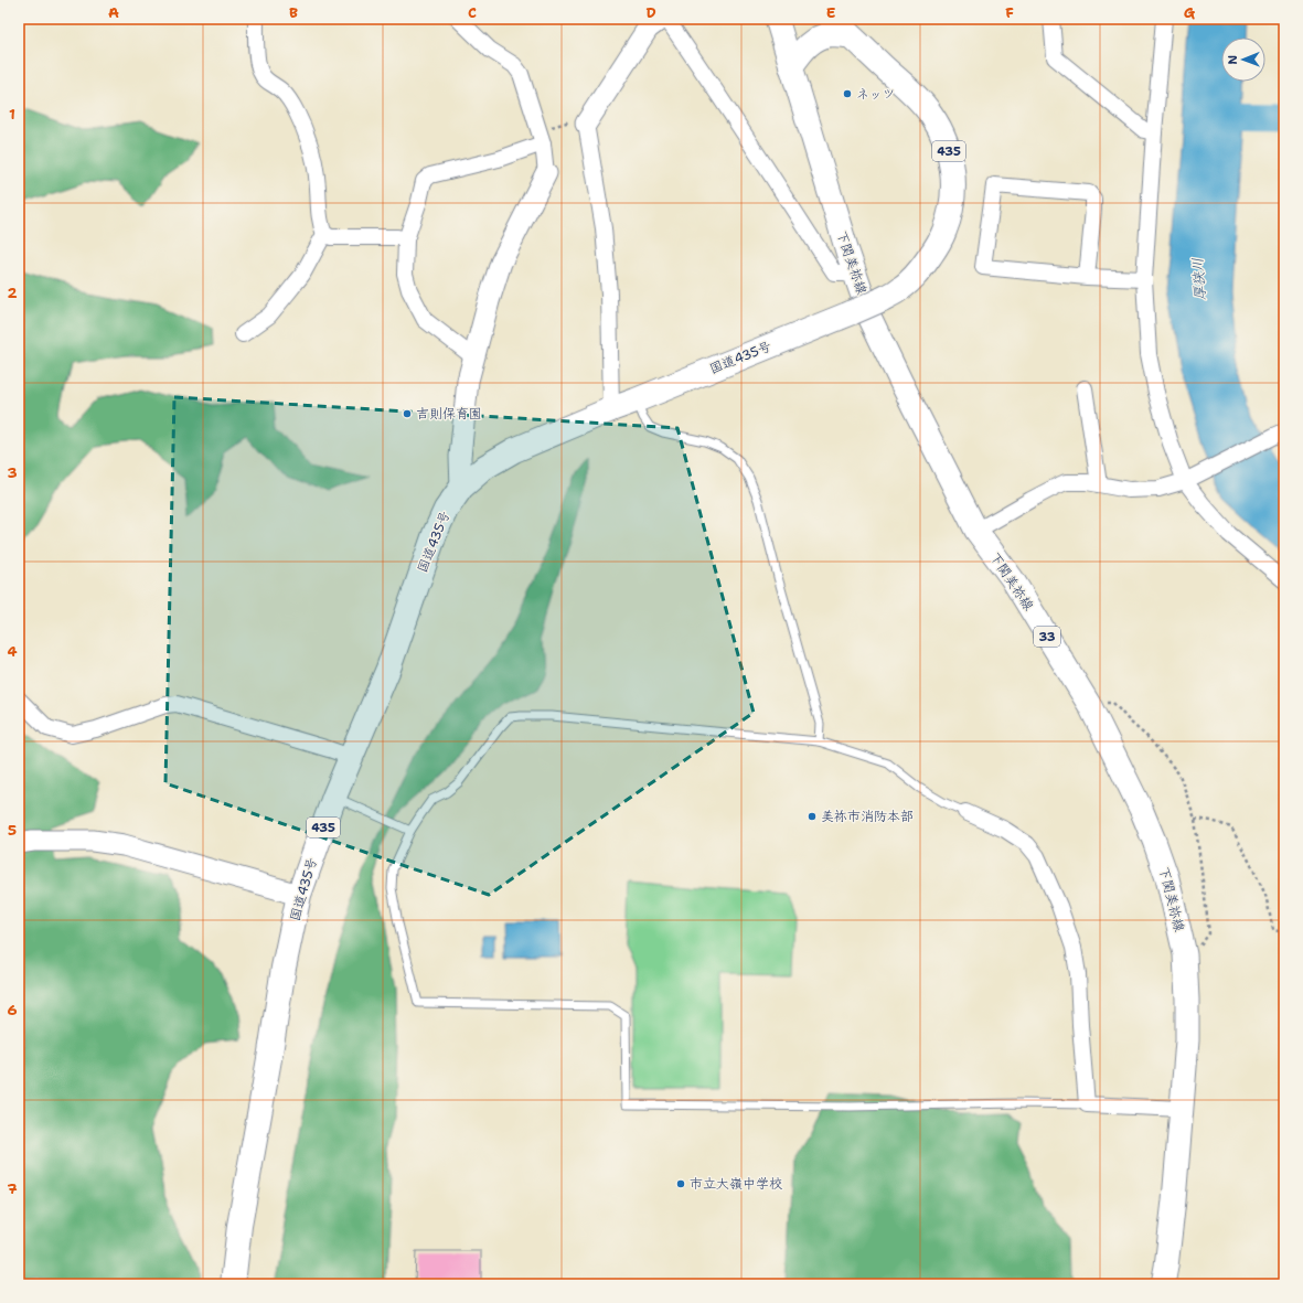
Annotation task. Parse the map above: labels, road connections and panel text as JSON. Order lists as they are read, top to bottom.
{
  "streets": {
    "highway": ["435", "国道435号"],
    "main road": ["下関美祢線", "33"]
  },
  "water": ["厚狭川"],
  "places": [
    "ネッツ",
    "吉則保育園",
    "美祢市消防本部",
    "市立大嶺中学校"
  ],
  "north": "left",
  "grid": {
    "columns": [
      "A",
      "B",
      "C",
      "D",
      "E",
      "F",
      "G"
    ],
    "rows": [
      "1",
      "2",
      "3",
      "4",
      "5",
      "6",
      "7"
    ]
  }
}
